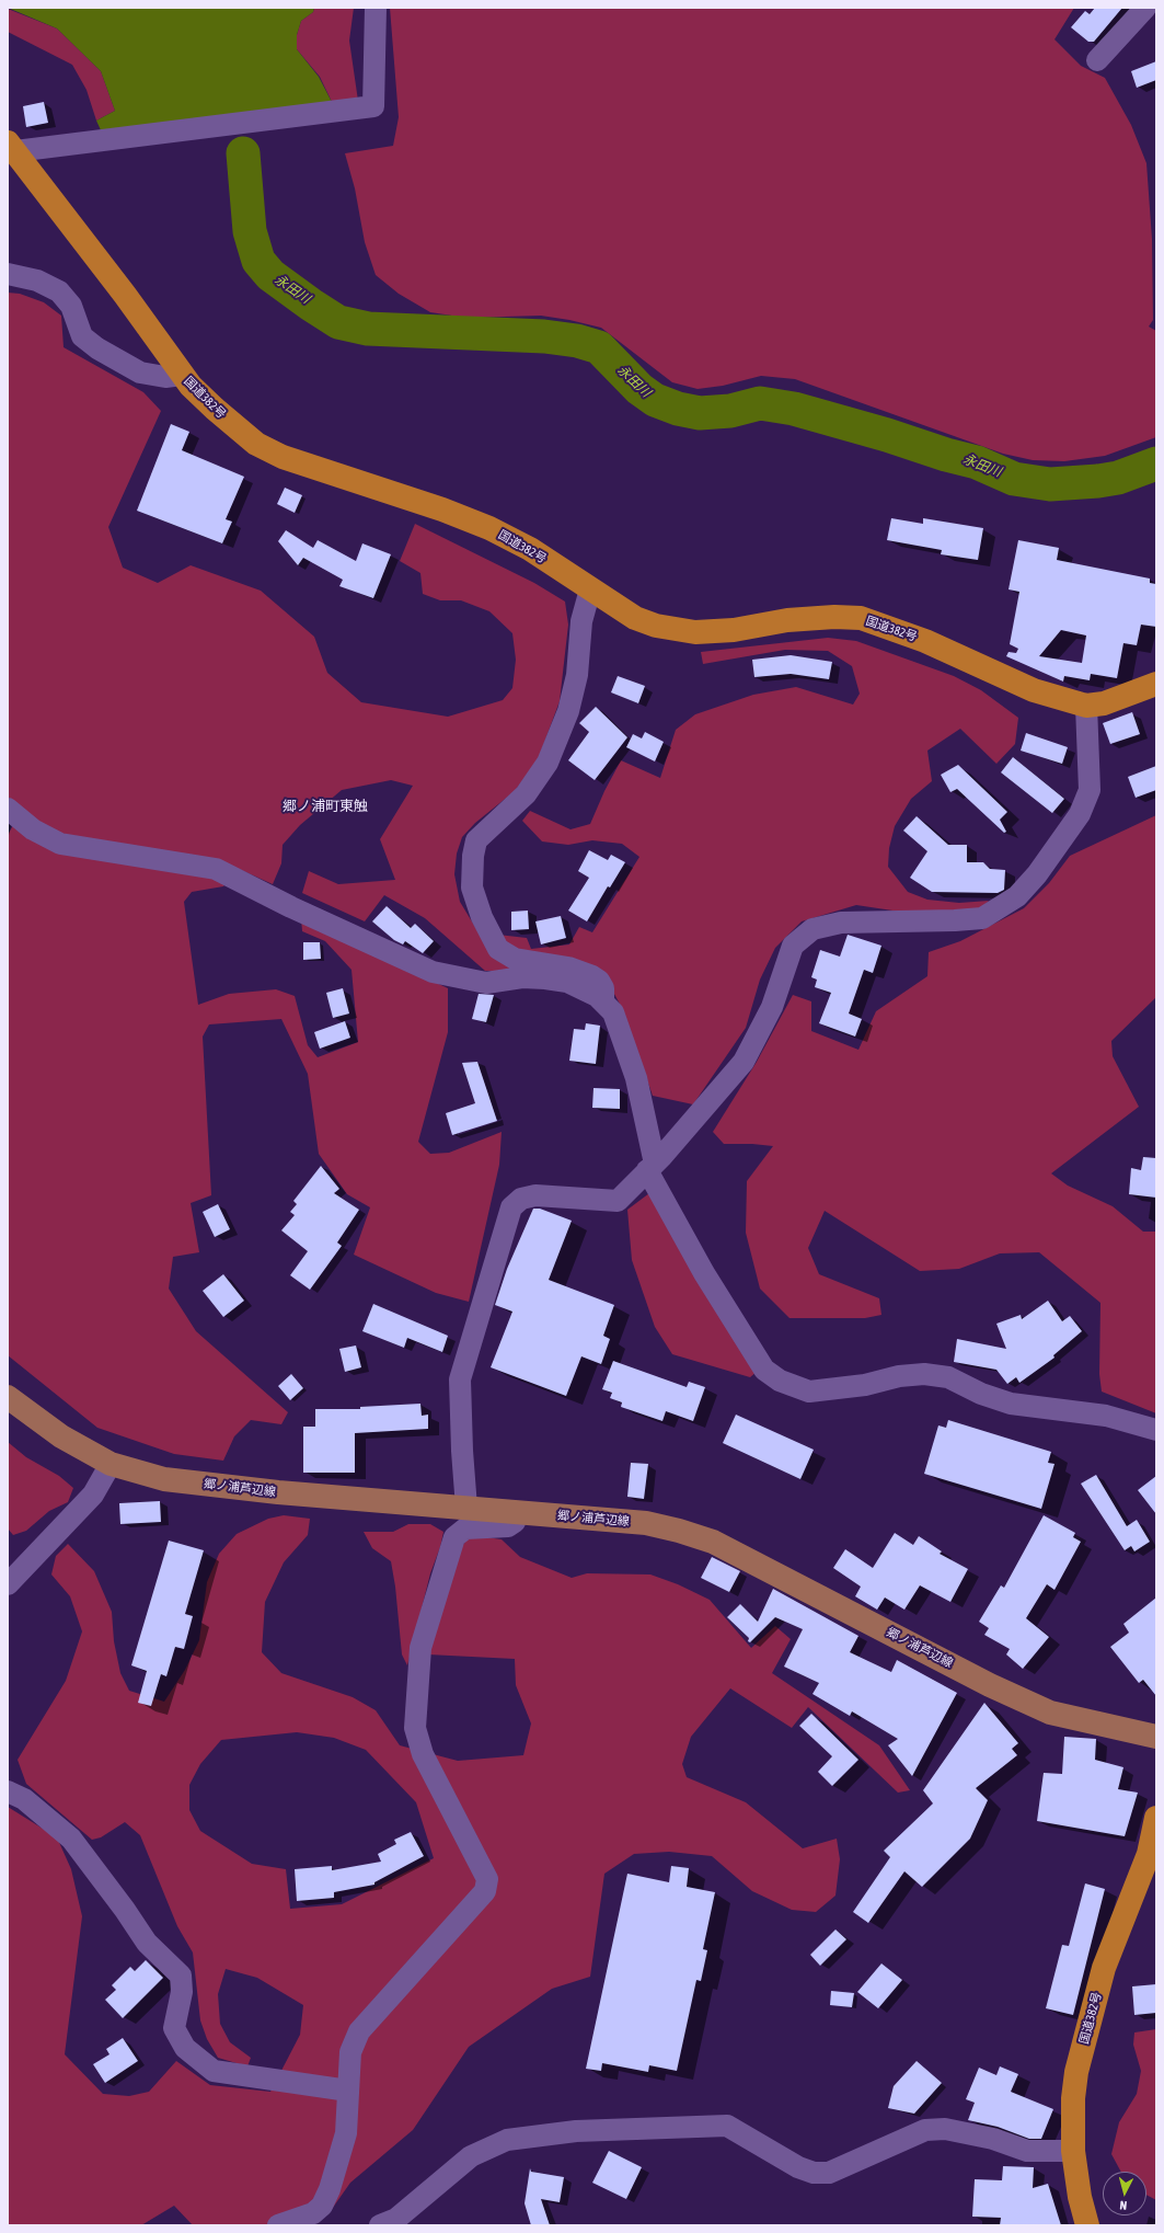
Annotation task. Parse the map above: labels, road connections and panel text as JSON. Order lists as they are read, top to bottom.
{
  "streets": {
    "highway": ["国道382号"],
    "main road": ["郷ノ浦芦辺線"]
  },
  "districts": ["郷ノ浦町東触"],
  "water": ["永田川"],
  "north": "bottom"
}
